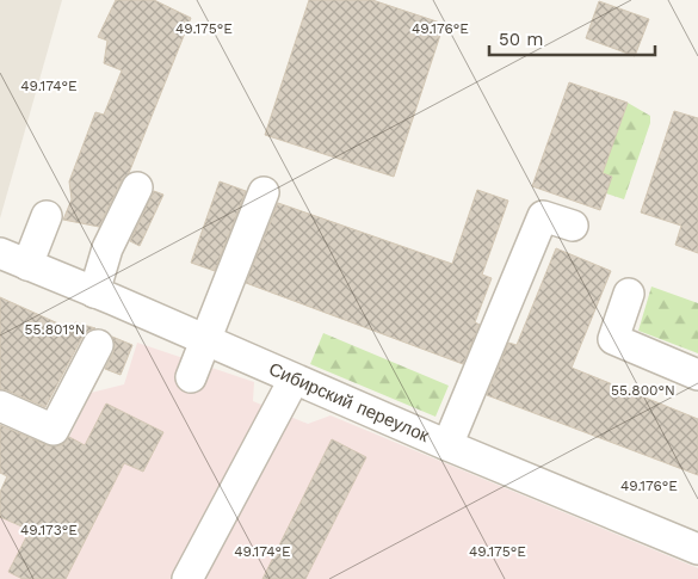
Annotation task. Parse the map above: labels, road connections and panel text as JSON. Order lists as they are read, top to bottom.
{
  "streets": {
    "street": ["Сибирский переулок"]
  },
  "scale_bar": "50 m",
  "coordinates": [
    "49.175°E",
    "49.176°E",
    "49.174°E",
    "55.801°N",
    "55.800°N",
    "49.173°E"
  ]
}
